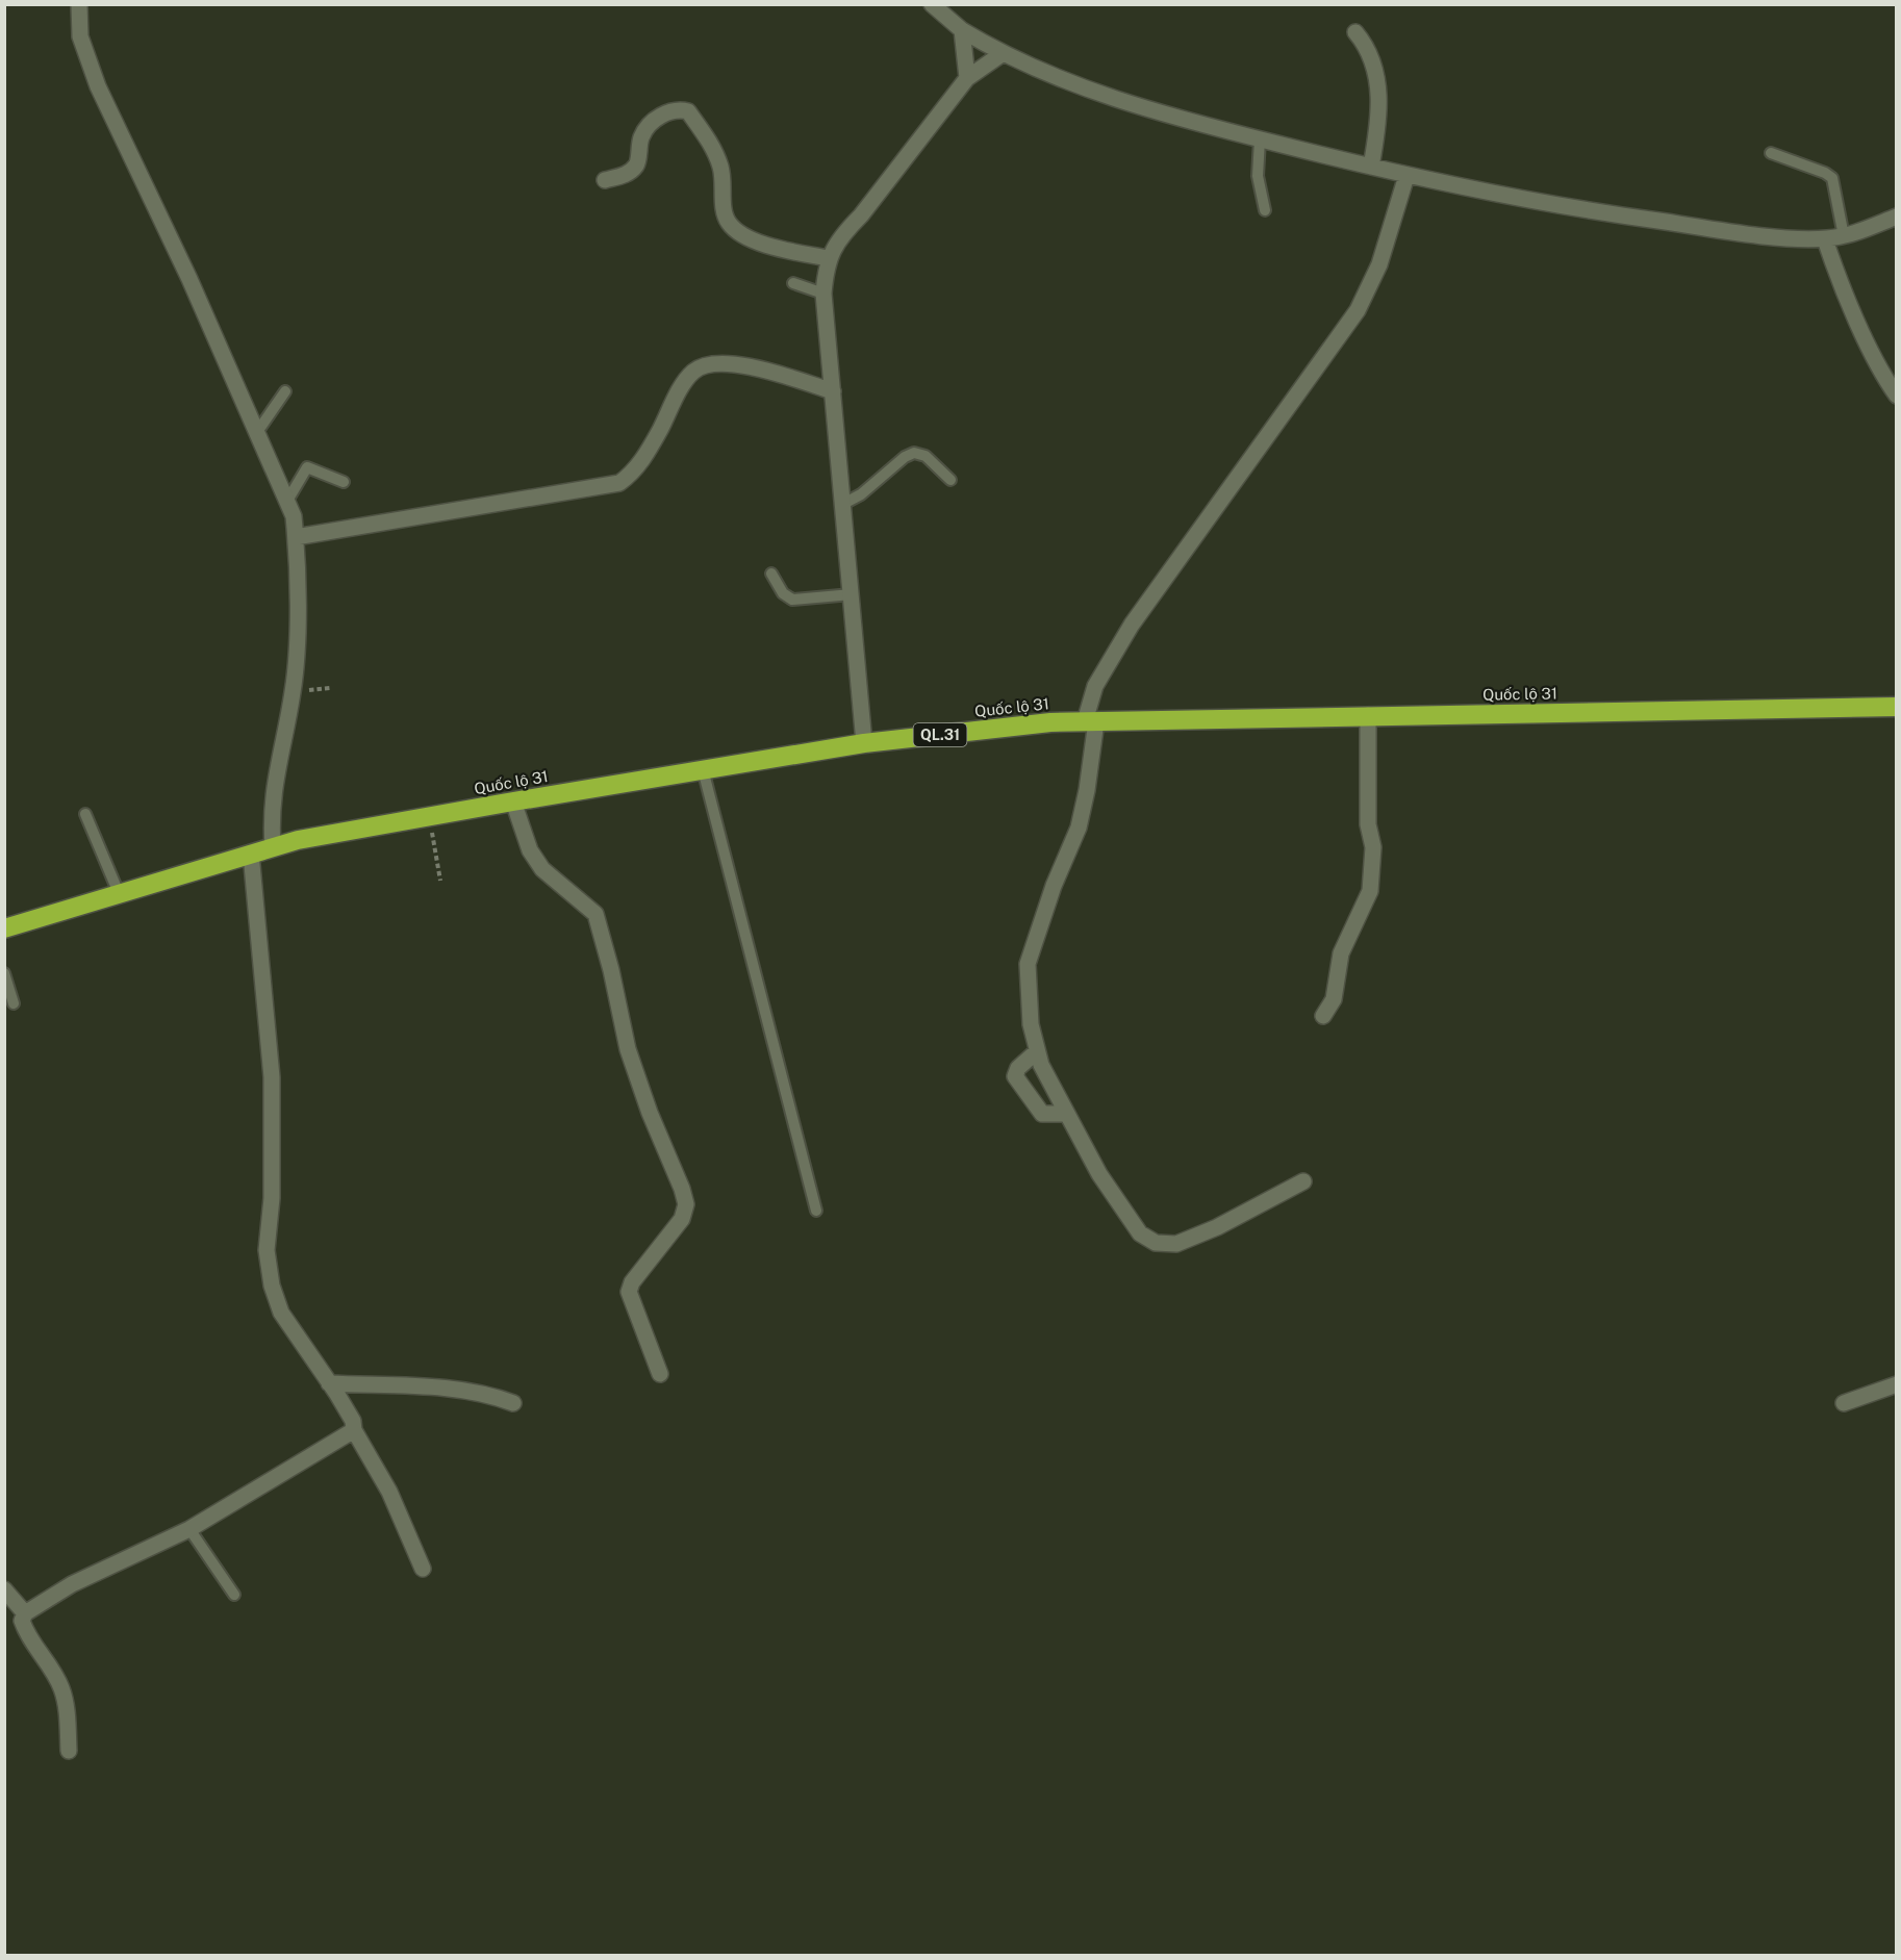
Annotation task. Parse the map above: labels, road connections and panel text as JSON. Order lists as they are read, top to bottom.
{
  "streets": {
    "highway": ["Quốc lộ 31", "QL.31"]
  }
}
